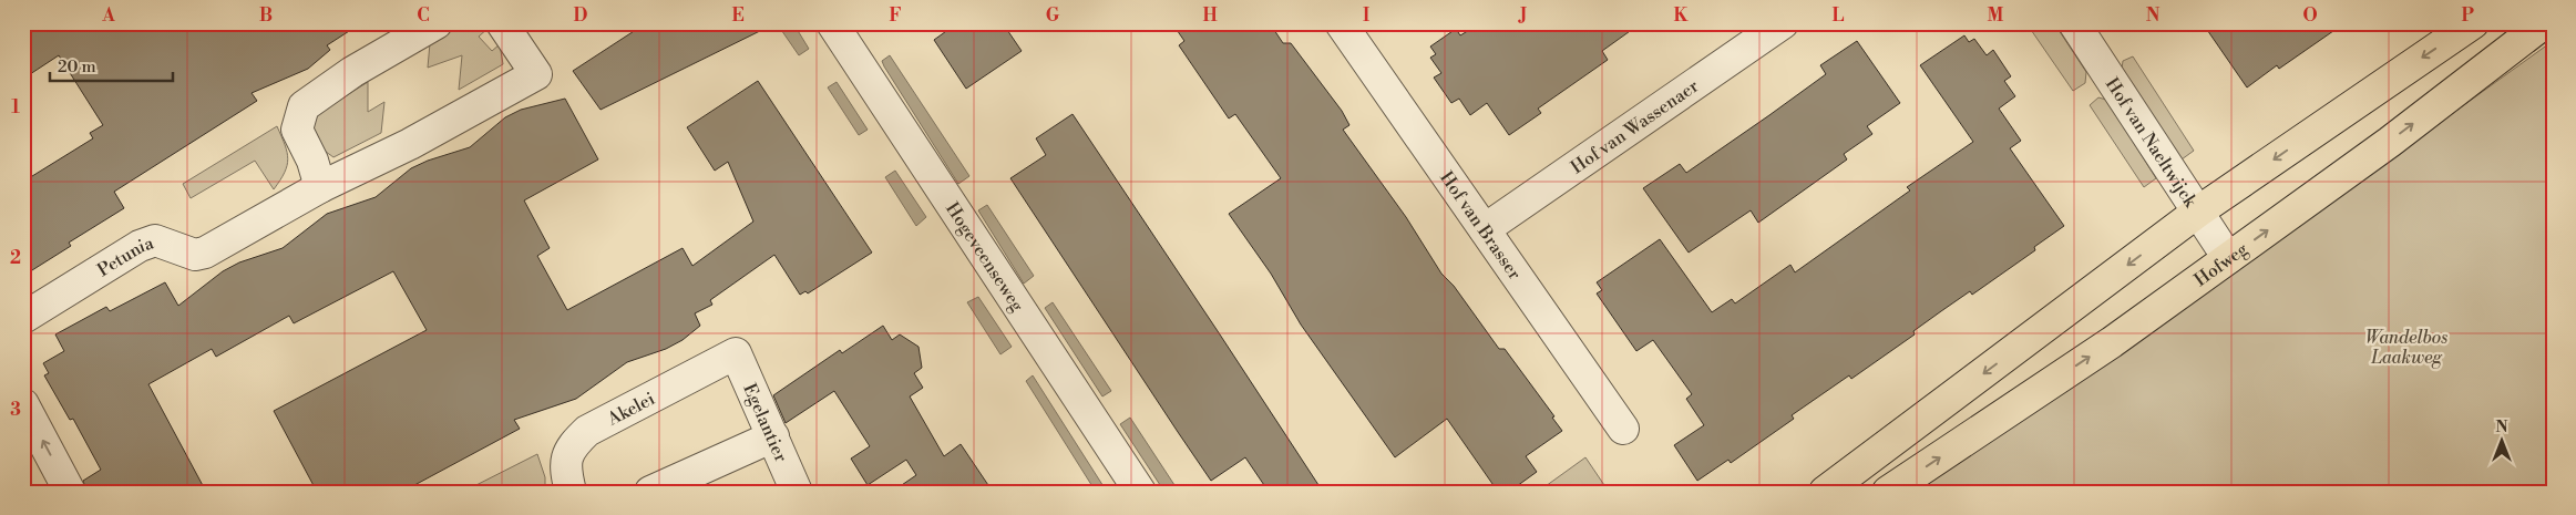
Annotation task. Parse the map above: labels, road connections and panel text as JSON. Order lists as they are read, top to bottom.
{
  "streets": {
    "main road": ["Hofweg"],
    "street": [
      "Hof van Wassenaer",
      "Hof van Naeltwijck",
      "Hof van Brasser",
      "Hogeveenseweg",
      "Petunia",
      "Akelei",
      "Egelantier"
    ]
  },
  "crossings": [
    ["Hof van Wassenaer", "Hof van Brasser"],
    ["Hof van Naeltwijck", "Hofweg"],
    ["Akelei", "Egelantier"]
  ],
  "parks": ["Wandelbos Laakweg"],
  "scale_bar": "20 m",
  "north": "top",
  "grid": {
    "columns": [
      "A",
      "B",
      "C",
      "D",
      "E",
      "F",
      "G",
      "H",
      "I",
      "J",
      "K",
      "L",
      "M",
      "N",
      "O",
      "P"
    ],
    "rows": ["1", "2", "3"]
  }
}
